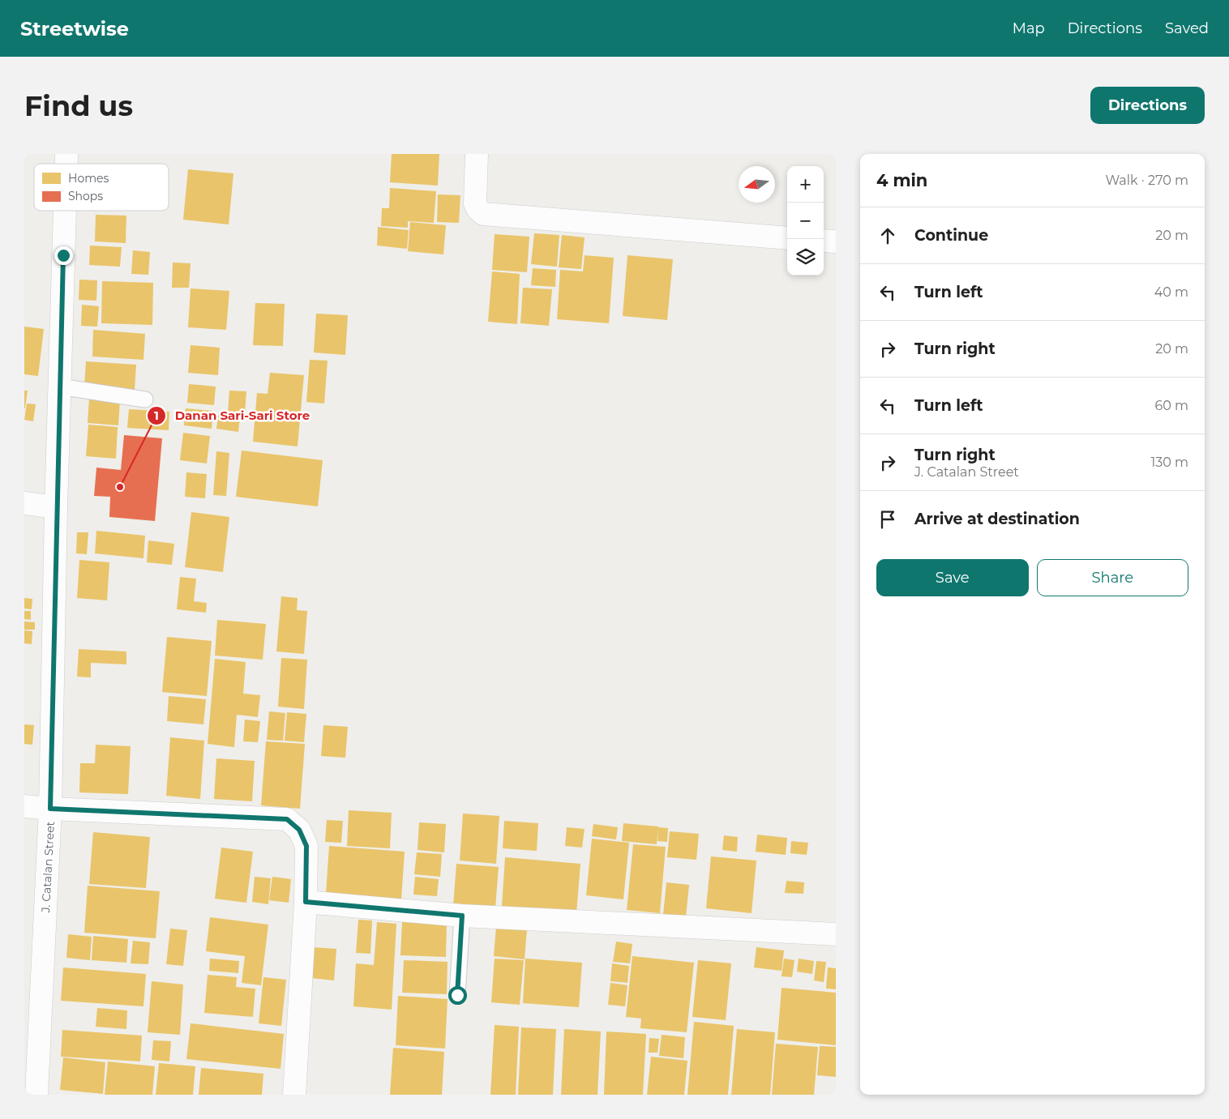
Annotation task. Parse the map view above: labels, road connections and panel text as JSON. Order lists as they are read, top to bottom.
{
  "streets": {
    "street": ["J. Catalan Street"]
  },
  "places": ["Danan Sari-Sari Store"],
  "legend": ["Homes", "Shops"],
  "north": "left",
  "page": {
    "header": "Streetwise",
    "nav": ["Map", "Directions", "Saved"],
    "buttons": [
      "Directions",
      ["Save", "Share"]
    ],
    "title": "Find us",
    "heading": ["4 min", "Walk · 270 m"],
    "map_buttons": ["+", "−"],
    "list": [
      ["Continue", "20 m"],
      ["Turn left", "40 m"],
      ["Turn right", "20 m"],
      ["Turn left", "60 m"],
      ["Turn right", "J. Catalan Street", "130 m"],
      "Arrive at destination"
    ]
  }
}
